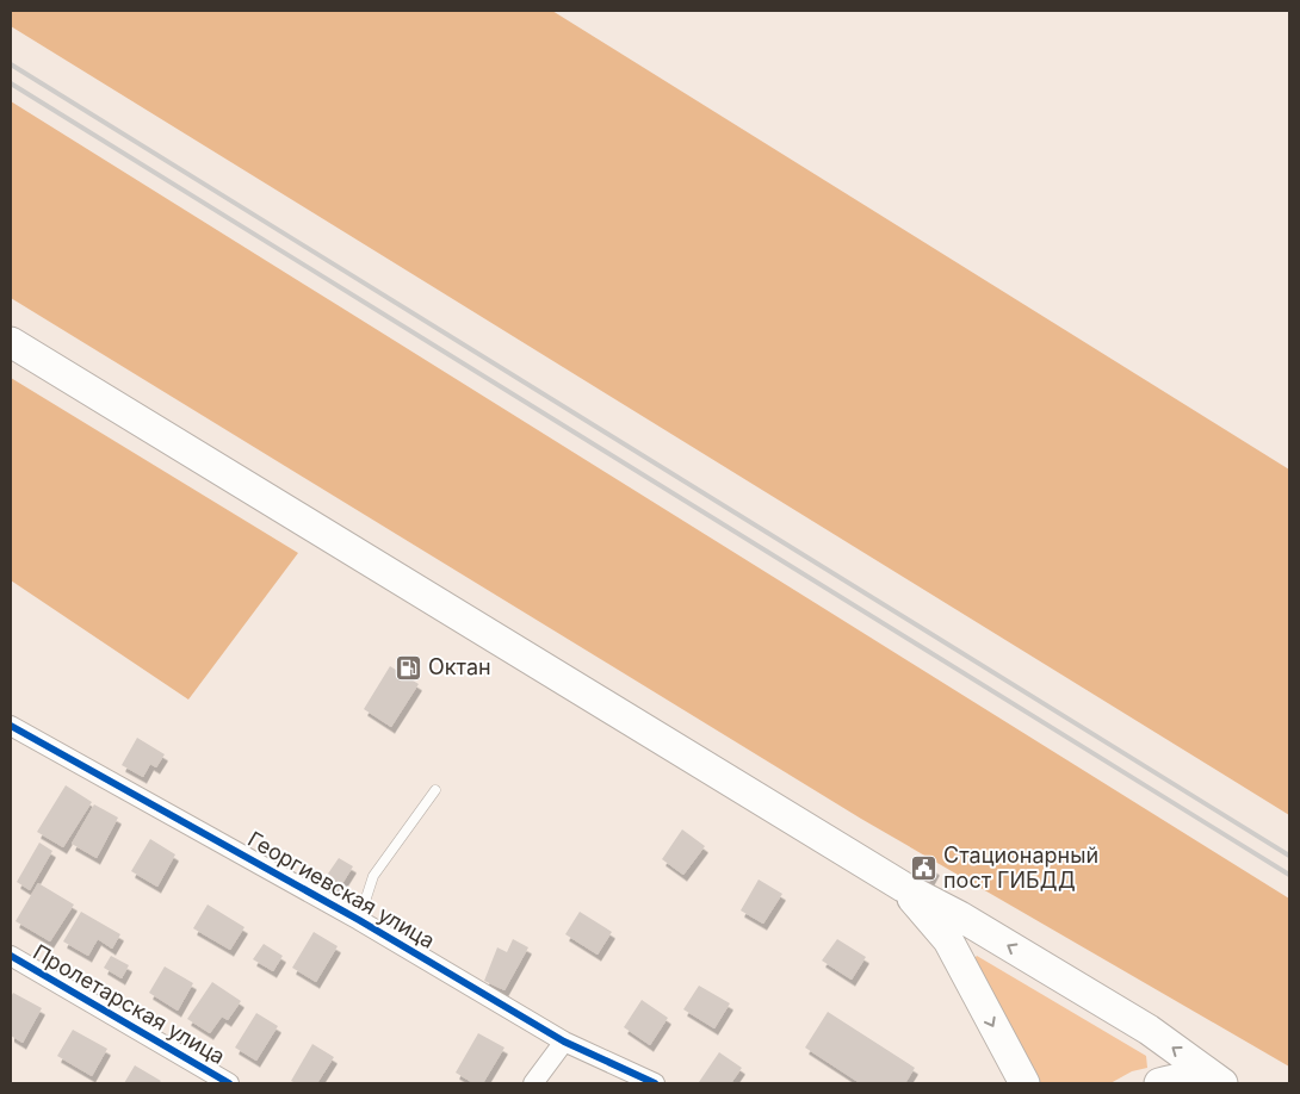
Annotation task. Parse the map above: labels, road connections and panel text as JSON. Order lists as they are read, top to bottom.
{
  "streets": {
    "street": ["Георгиевская улица", "Пролетарская улица"]
  },
  "places": {
    "fuel station": ["Октан"],
    "public building": ["Стационарный пост ГИБДД"]
  }
}
